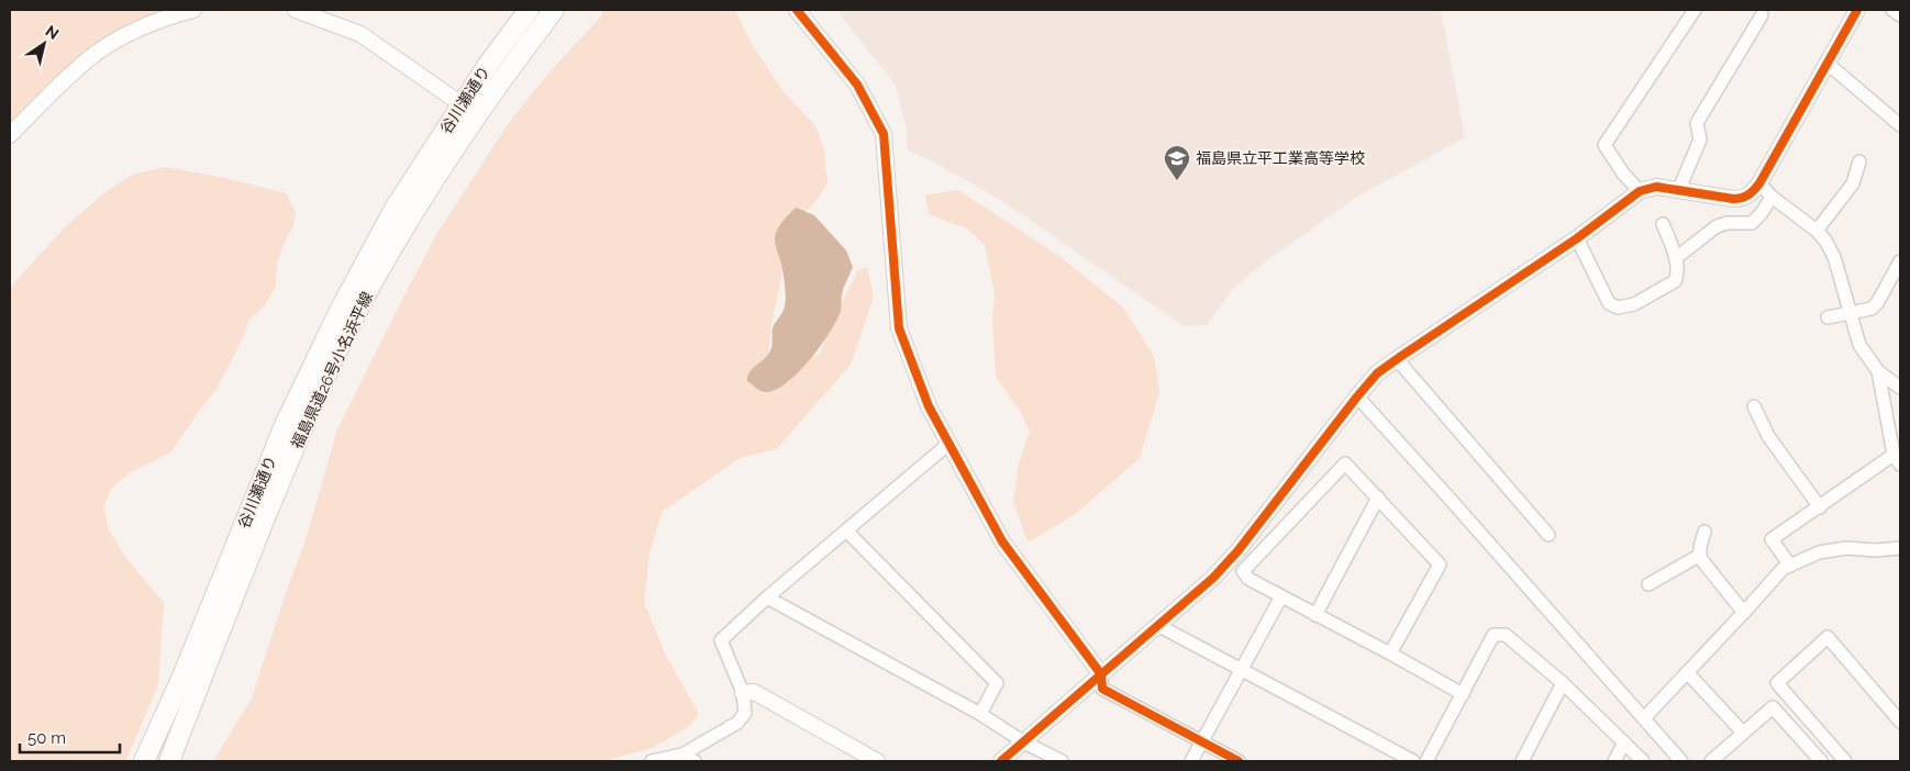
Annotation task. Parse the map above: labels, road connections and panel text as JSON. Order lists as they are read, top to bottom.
{
  "streets": {
    "main road": ["谷川瀬通り", "福島県道26号小名浜平線"]
  },
  "crossings": [
    ["谷川瀬通り", "福島県道26号小名浜平線"]
  ],
  "places": {
    "school or university": ["福島県立平工業高等学校"]
  },
  "scale_bar": "50 m",
  "north": "top right"
}
